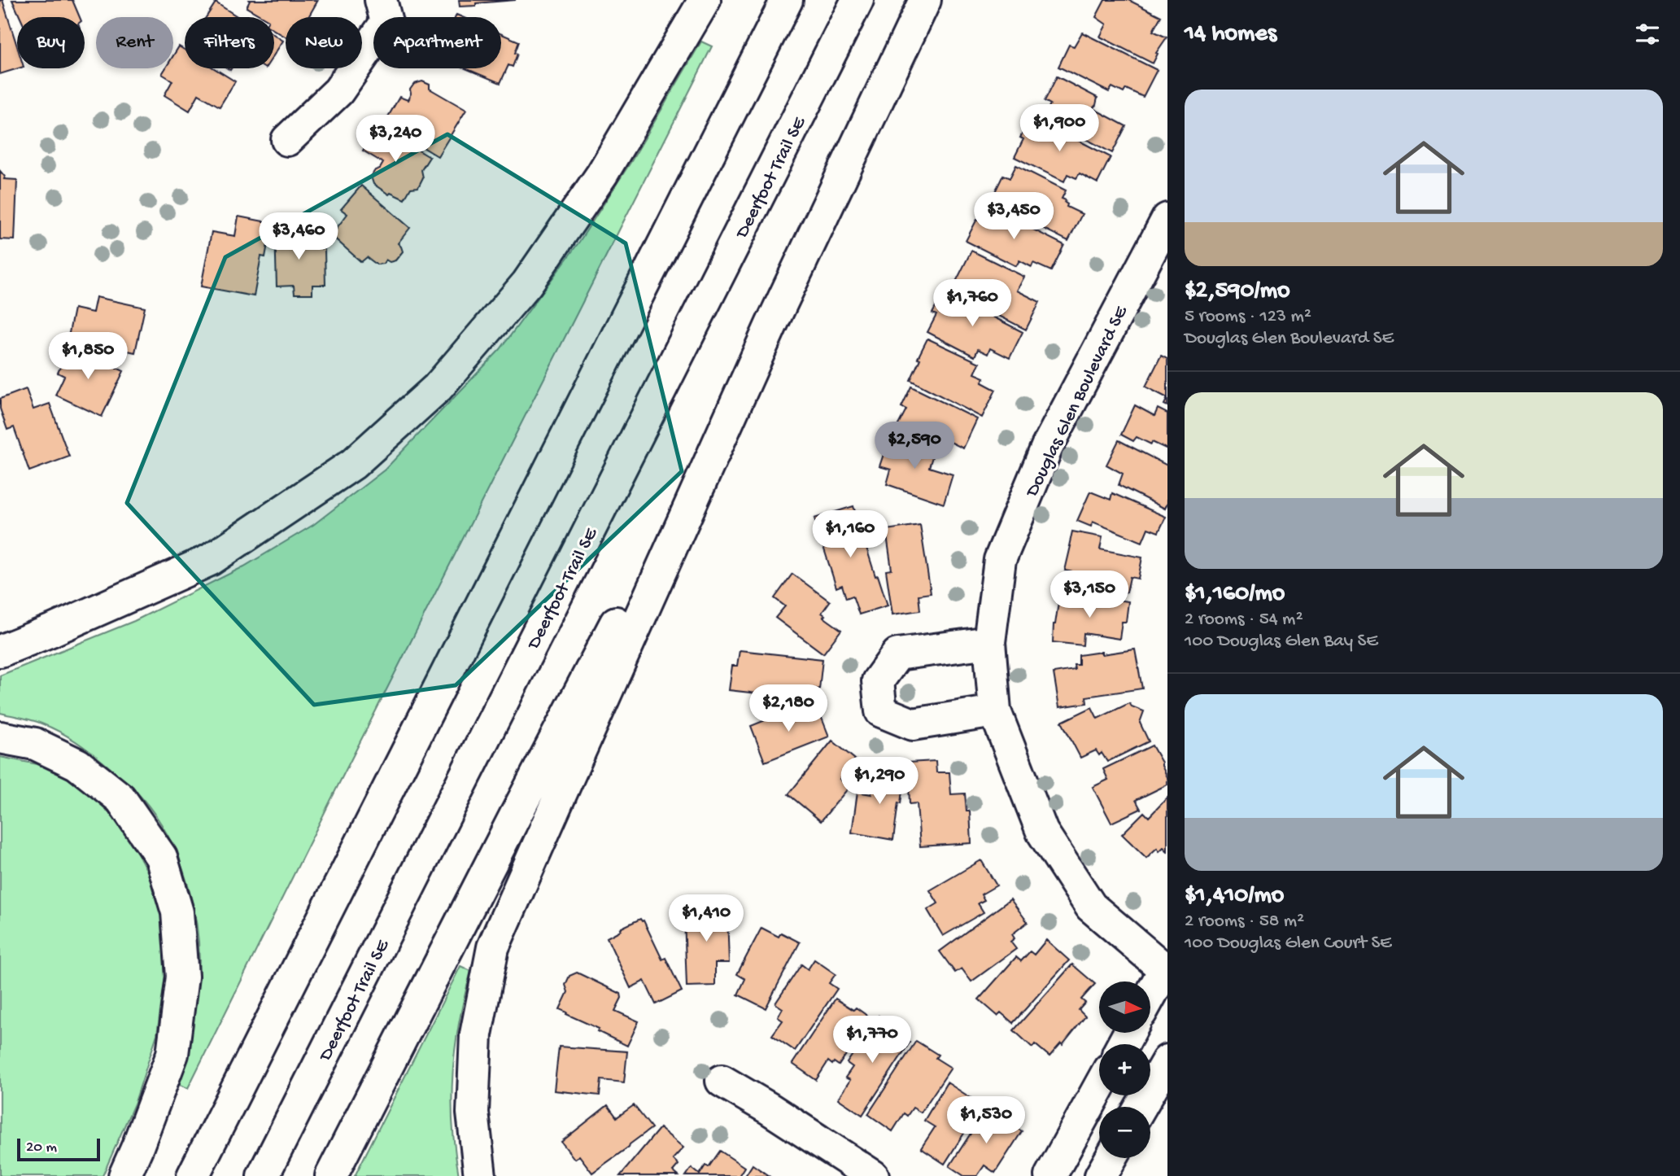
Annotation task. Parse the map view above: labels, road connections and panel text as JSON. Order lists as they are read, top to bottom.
{
  "streets": {
    "main road": ["Deerfoot Trail SE", "Douglas Glen Boulevard SE"]
  },
  "scale_bar": "20 m",
  "north": "right",
  "page": {
    "heading": "14 homes",
    "chip": [
      "Buy",
      "Rent",
      "Filters",
      "New",
      "Apartment"
    ],
    "list": [
      {
        "name": "$2,590/mo",
        "note": "5 rooms · 123 m² · Douglas Glen Boulevard SE"
      },
      {
        "name": "$1,160/mo",
        "note": "2 rooms · 54 m² · 100 Douglas Glen Bay SE"
      },
      {
        "name": "$1,410/mo",
        "note": "2 rooms · 58 m² · 100 Douglas Glen Court SE"
      }
    ],
    "price": [
      "$1,900",
      "$3,240",
      "$3,450",
      "$3,460",
      "$1,760",
      "$1,850",
      "$2,590",
      "$1,160",
      "$3,150",
      "$2,180",
      "$1,290",
      "$1,410",
      "$1,770",
      "$1,530"
    ],
    "map_buttons": ["+", "−"],
    "scale": "20 m"
  }
}
